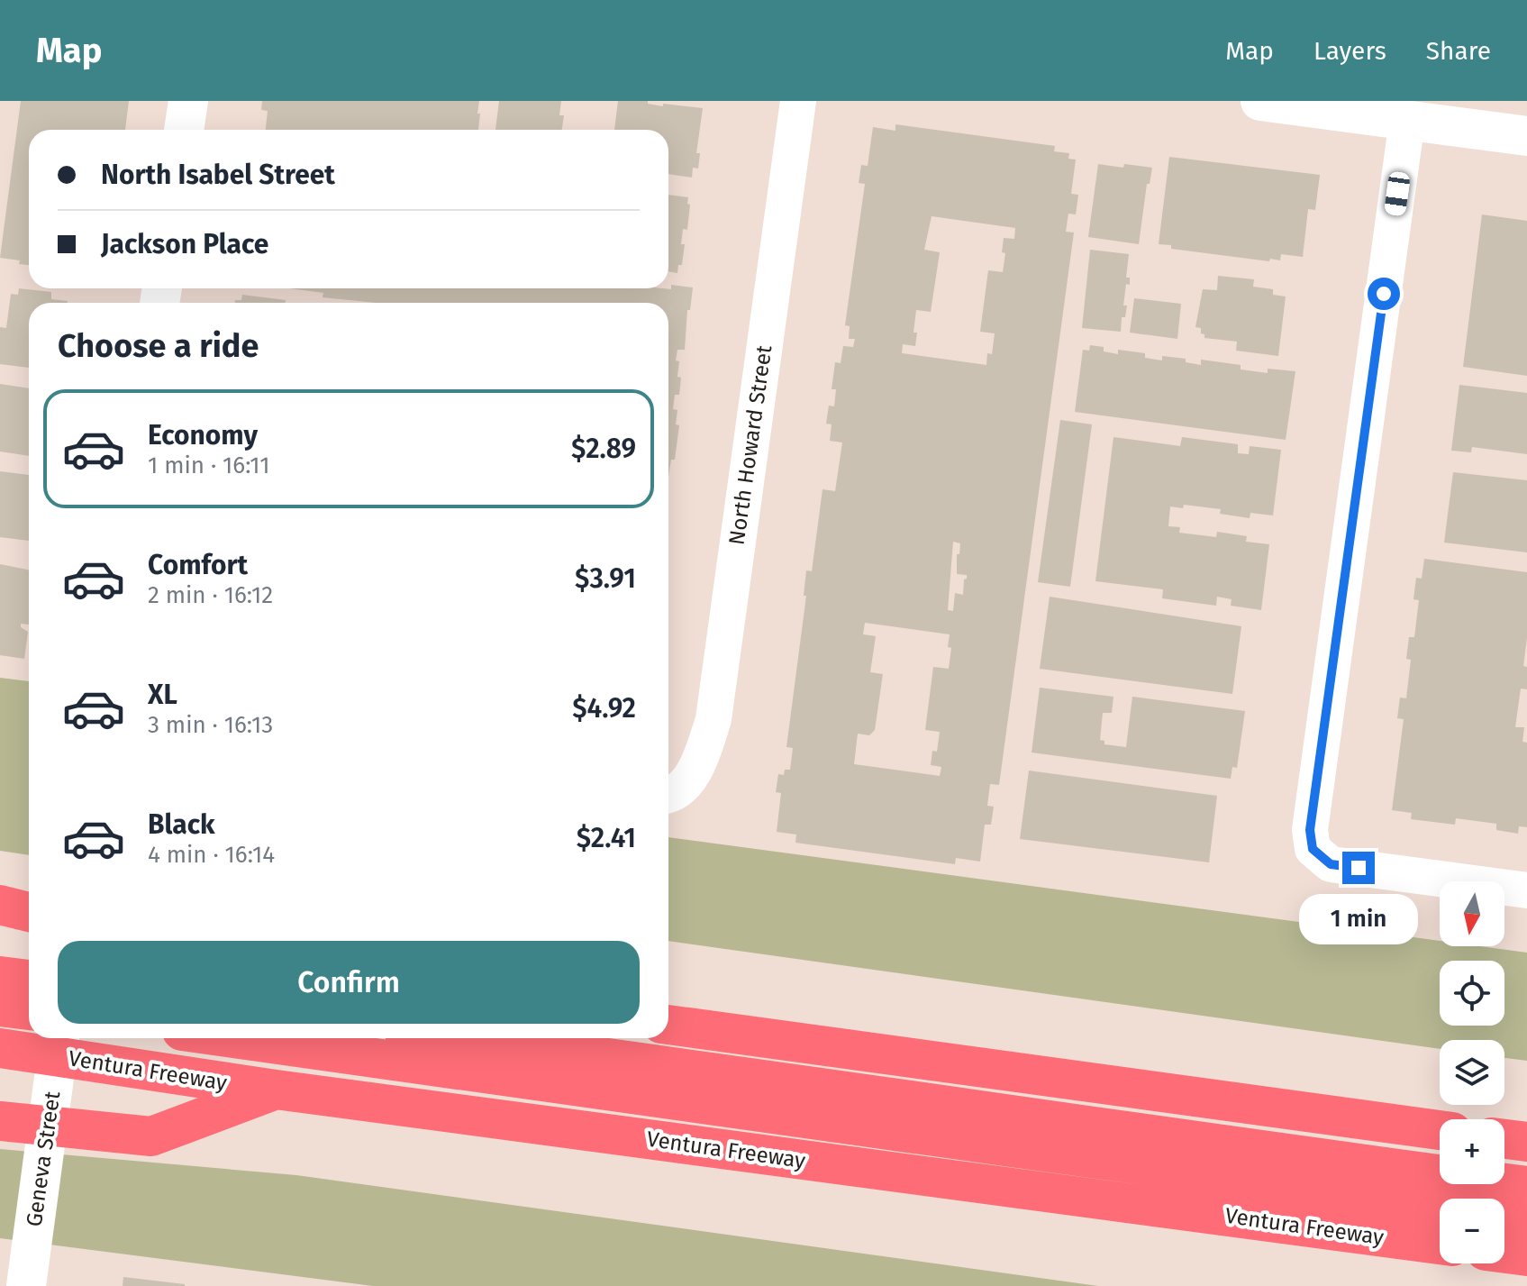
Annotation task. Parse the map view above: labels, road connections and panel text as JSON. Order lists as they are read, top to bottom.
{
  "streets": {
    "highway": ["Ventura Freeway"],
    "street": ["North Howard Street", "Geneva Street"]
  },
  "north": "bottom",
  "page": {
    "header": "Map",
    "nav": ["Map", "Layers", "Share"],
    "banner": ["North Isabel Street", "Jackson Place"],
    "heading": "Choose a ride",
    "list": [
      {
        "name": "Economy",
        "note": "1 min · 16:11",
        "value": "$2.89"
      },
      {
        "name": "Comfort",
        "note": "2 min · 16:12",
        "value": "$3.91"
      },
      {
        "name": "XL",
        "note": "3 min · 16:13",
        "value": "$4.92"
      },
      {
        "name": "Black",
        "note": "4 min · 16:14",
        "value": "$2.41"
      }
    ],
    "map_buttons": ["+", "−"],
    "bubble": "1 min",
    "buttons": "Confirm"
  }
}
